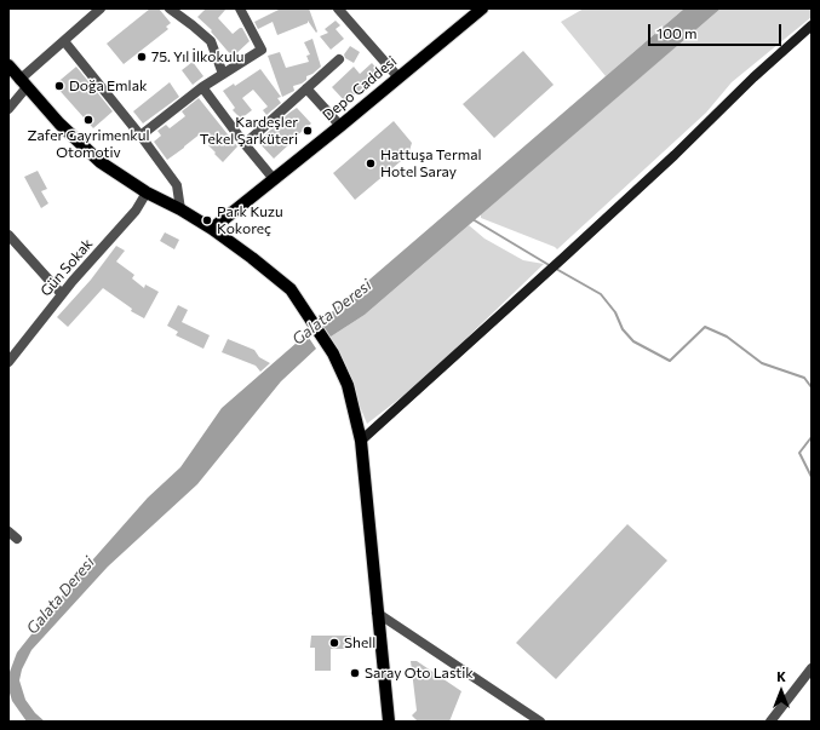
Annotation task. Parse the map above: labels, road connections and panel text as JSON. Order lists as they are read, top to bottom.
{
  "streets": {
    "main road": ["Depo Caddesi"],
    "street": ["Gün Sokak"]
  },
  "water": ["Galata Deresi"],
  "places": [
    "75. Yıl İlkokulu",
    "Doğa Emlak",
    "Zafer Gayrimenkul Otomotiv",
    "Kardeşler Tekel Şarküteri",
    "Hattuşa Termal Hotel Saray",
    "Park Kuzu Kokoreç",
    "Shell",
    "Saray Oto Lastik"
  ],
  "scale_bar": "100 m",
  "north": "top"
}
